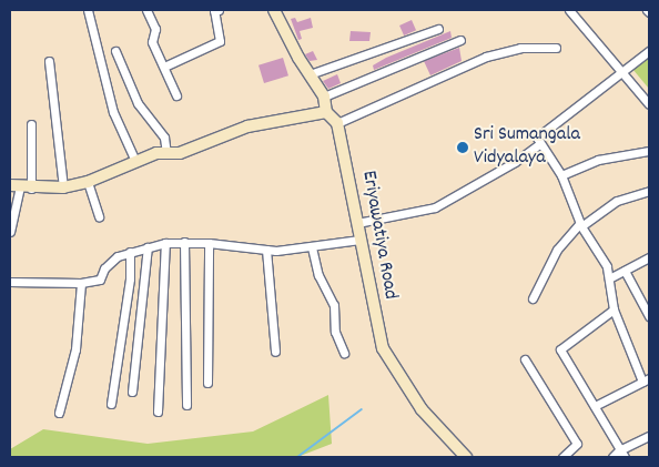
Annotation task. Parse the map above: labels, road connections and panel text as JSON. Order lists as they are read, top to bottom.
{
  "streets": {
    "street": ["Eriyawatiya Road"]
  },
  "places": ["Sri Sumangala Vidyalaya"]
}
